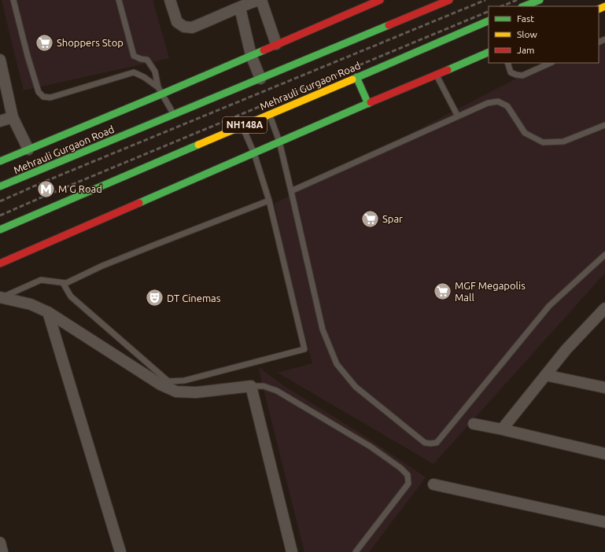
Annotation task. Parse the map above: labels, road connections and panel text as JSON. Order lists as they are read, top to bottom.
{
  "streets": {
    "main road": ["Mehrauli Gurgaon Road", "NH148A"]
  },
  "places": {
    "supermarket": ["Shoppers Stop", "Spar", "MGF Megapolis Mall"],
    "metro station": ["M G Road"],
    "theatre": ["DT Cinemas"]
  },
  "legend": ["Fast", "Slow", "Jam"]
}
